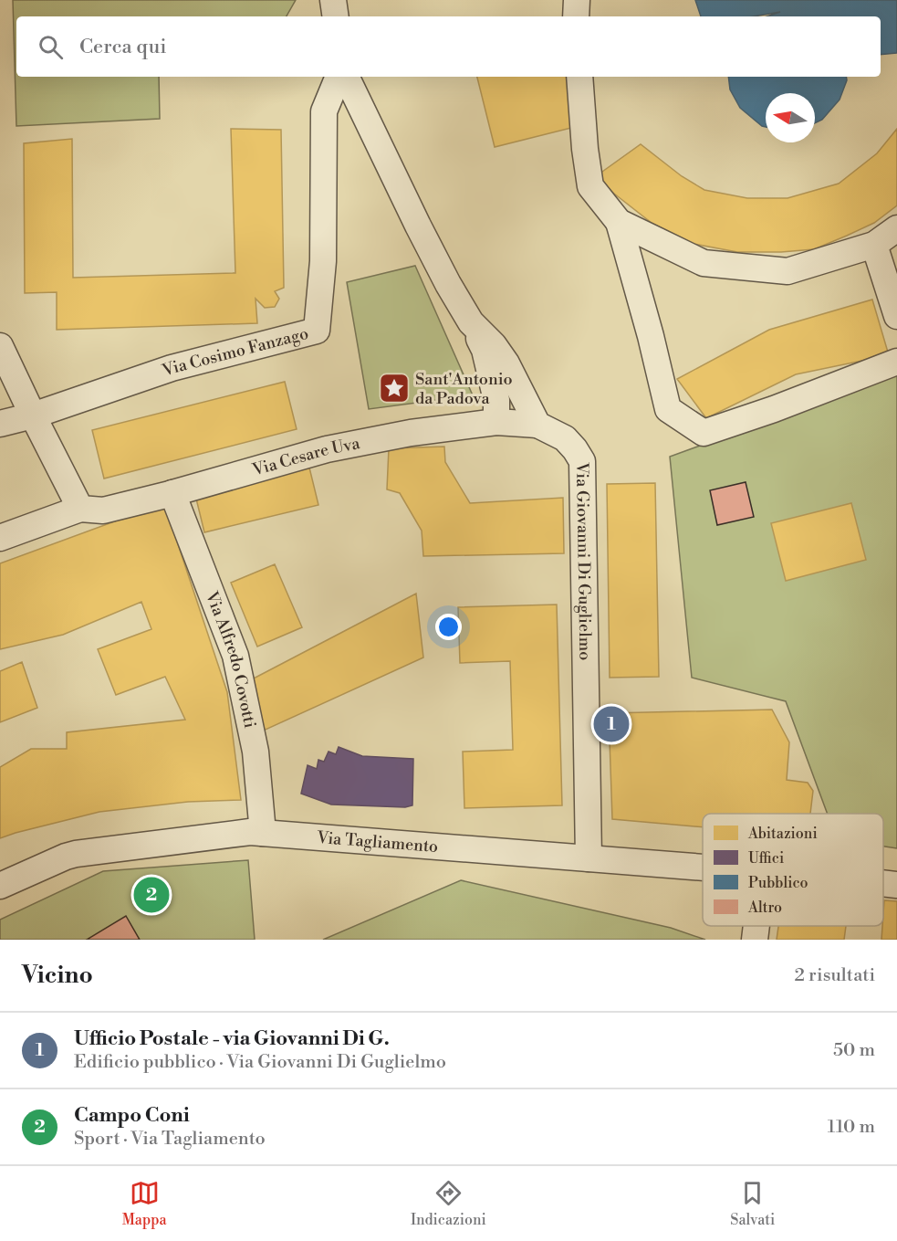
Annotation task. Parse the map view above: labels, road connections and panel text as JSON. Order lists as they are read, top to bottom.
{
  "streets": {
    "street": [
      "Via Cosimo Fanzago",
      "Via Cesare Uva",
      "Via Giovanni Di Guglielmo",
      "Via Alfredo Covotti",
      "Via Tagliamento"
    ]
  },
  "crossings": [
    ["Via Cesare Uva", "Via Giovanni Di Guglielmo"],
    ["Via Cesare Uva", "Via Alfredo Covotti"],
    ["Via Giovanni Di Guglielmo", "Via Tagliamento"],
    ["Via Alfredo Covotti", "Via Tagliamento"]
  ],
  "places": {
    "place": ["Sant'Antonio da Padova"]
  },
  "legend": [
    "Abitazioni",
    "Uffici",
    "Pubblico",
    "Altro"
  ],
  "north": "left",
  "page": {
    "search": "Cerca qui",
    "pins": ["1", "2"],
    "heading": ["Vicino", "2 risultati"],
    "list": [
      {
        "mark": "1",
        "name": "Ufficio Postale - via Giovanni Di G.",
        "note": "Edificio pubblico · Via Giovanni Di Guglielmo",
        "value": "50 m"
      },
      {
        "mark": "2",
        "name": "Campo Coni",
        "note": "Sport · Via Tagliamento",
        "value": "110 m"
      }
    ],
    "nav": ["Mappa", "Indicazioni", "Salvati"]
  }
}
